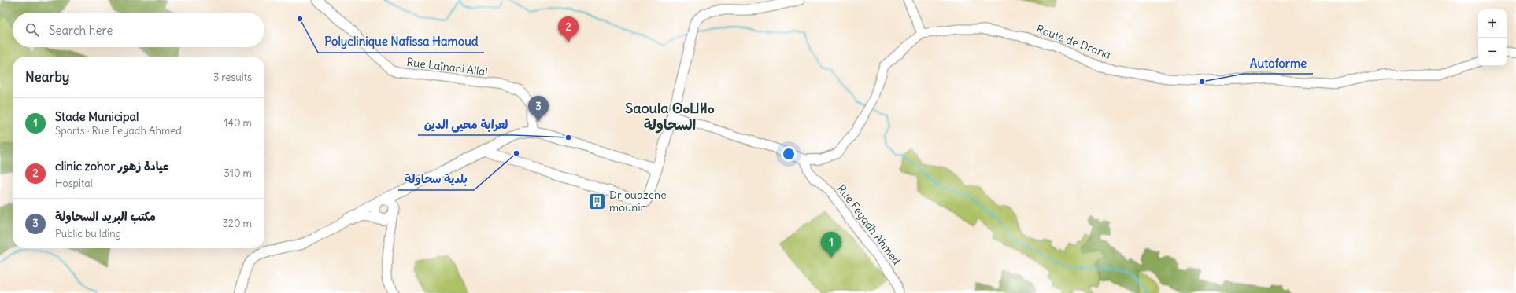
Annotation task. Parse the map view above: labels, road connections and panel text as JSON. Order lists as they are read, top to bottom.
{
  "streets": {
    "main road": ["Route de Draria", "Rue Laïnani Allal", "Rue Feyadh Ahmed"]
  },
  "districts": ["Saoula ⵙⴰⵡⵍⴰ السحاولة"],
  "places": {
    "other": [
      "Polyclinique Nafissa Hamoud",
      "Autoforme",
      "لعرابة محيى الدين",
      "بلدية سحاولة"
    ],
    "building": ["Dr ouazene mounir"]
  },
  "page": {
    "map_buttons": ["+", "−"],
    "search": "Search here",
    "pins": ["2", "3", "1"],
    "heading": ["Nearby", "3 results"],
    "list": [
      {
        "mark": "1",
        "name": "Stade Municipal",
        "note": "Sports · Rue Feyadh Ahmed",
        "value": "140 m"
      },
      {
        "mark": "2",
        "name": "clinic zohor عيادة زهور",
        "note": "Hospital",
        "value": "310 m"
      },
      {
        "mark": "3",
        "name": "مكتب البريد السحاولة",
        "note": "Public building",
        "value": "320 m"
      }
    ]
  }
}
